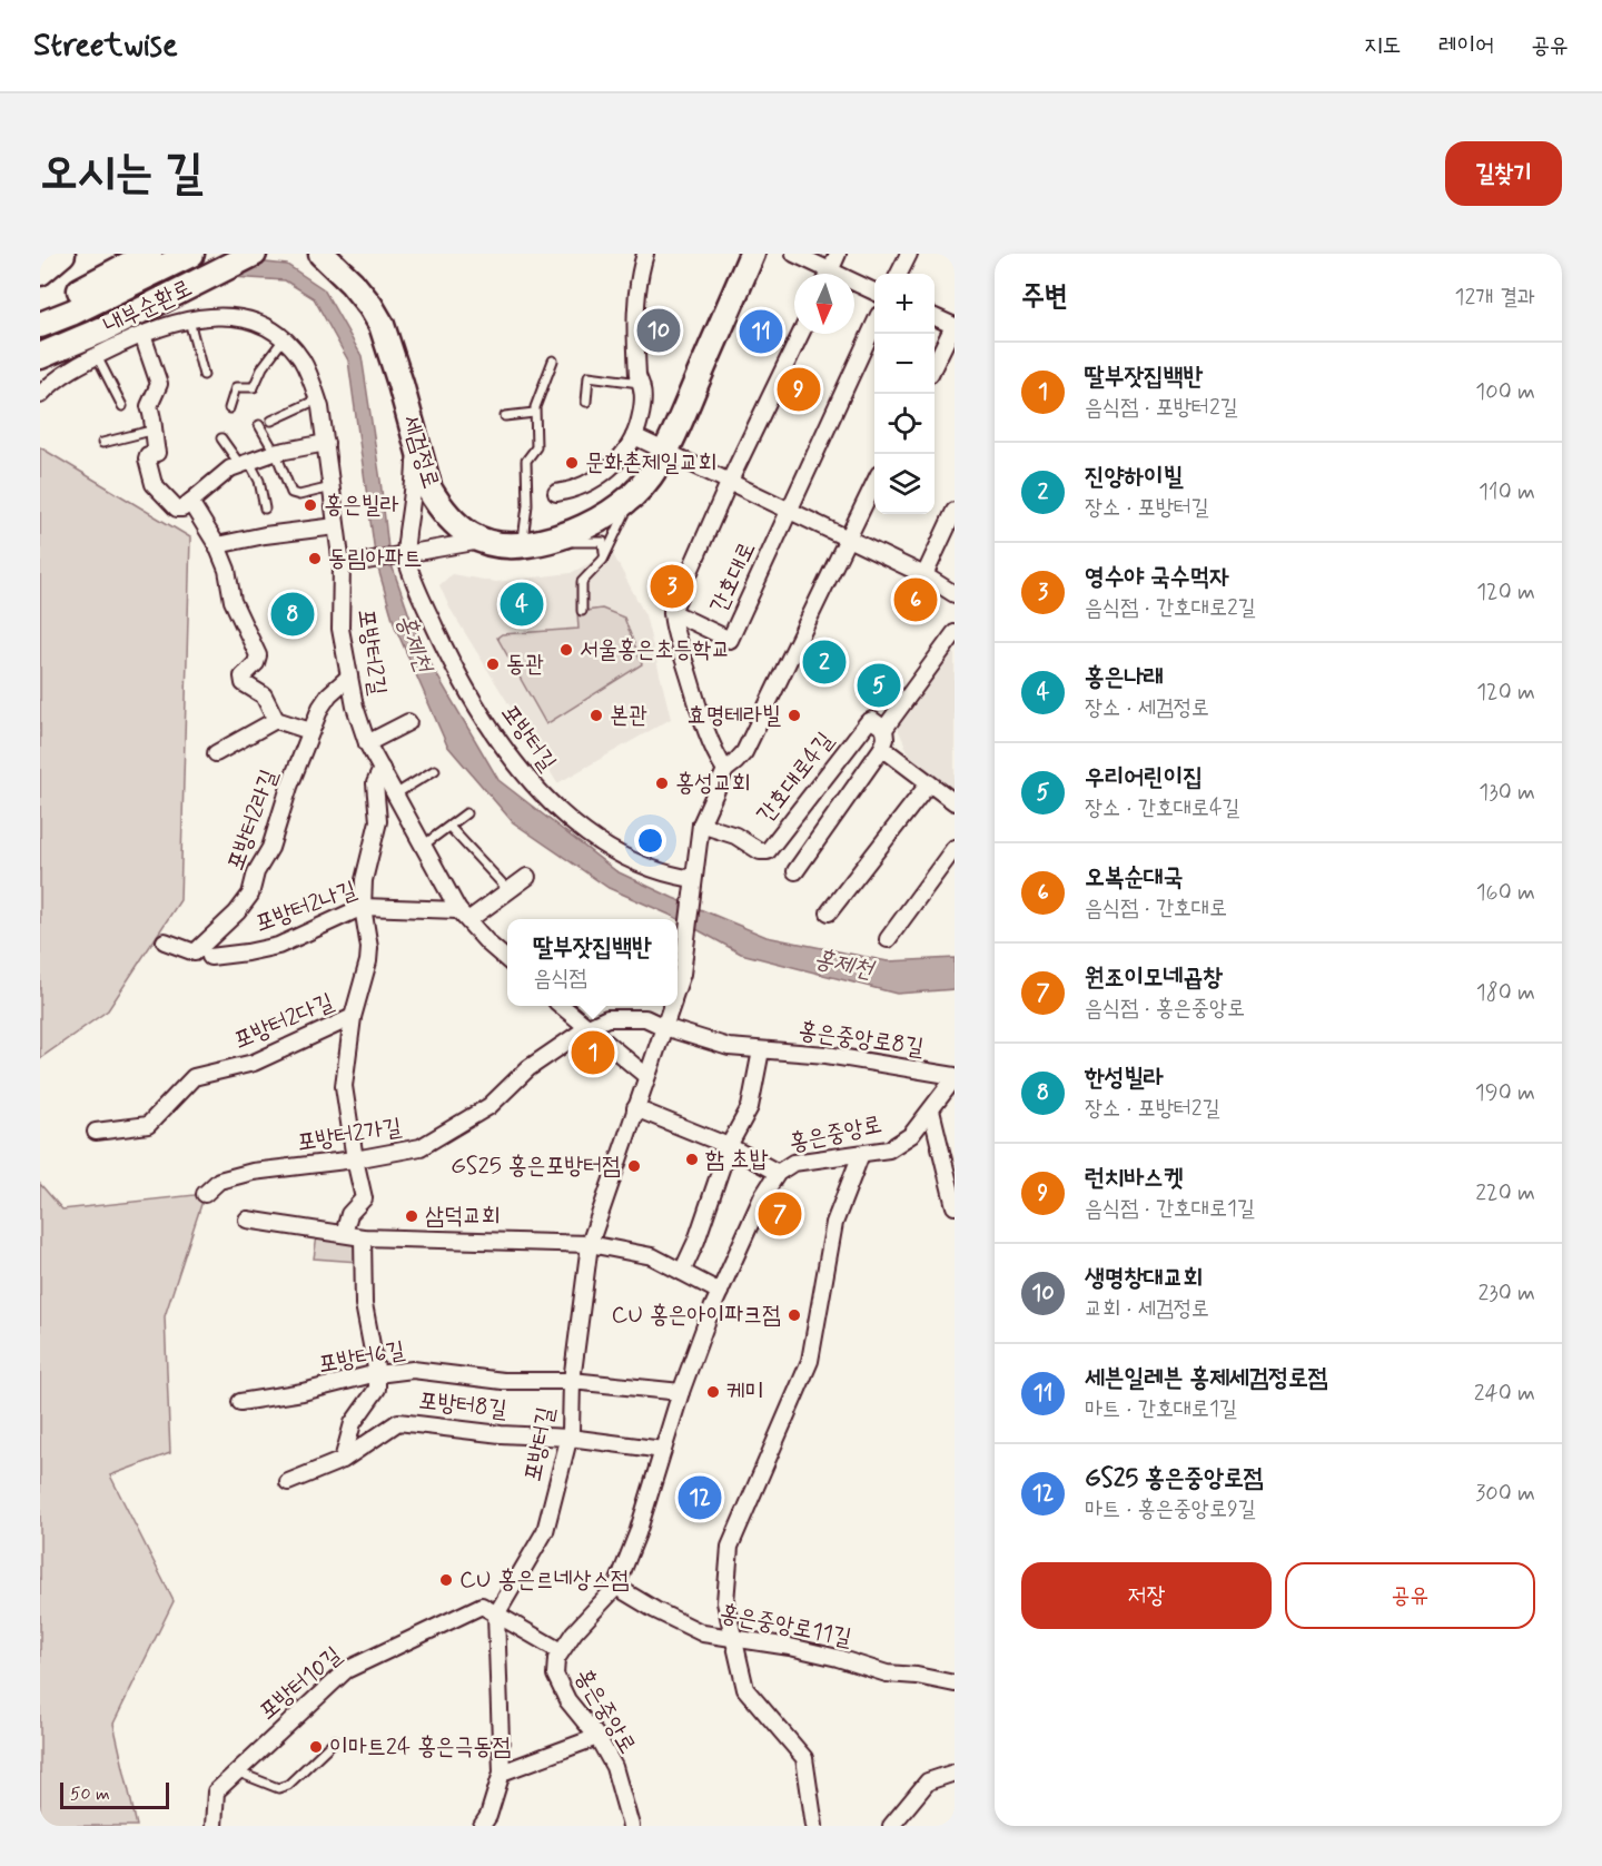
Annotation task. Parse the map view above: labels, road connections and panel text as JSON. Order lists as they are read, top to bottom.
{
  "streets": {
    "main road": ["내부순환로", "세검정로"],
    "street": [
      "간호대로",
      "포방터2길",
      "포방터길",
      "간호대로4길",
      "포방터2라길",
      "포방터2나길",
      "포방터2다길",
      "홍은중앙로8길",
      "홍은중앙로",
      "포방터2가길",
      "포방터6길",
      "포방터8길",
      "홍은중앙로11길",
      "포방터10길"
    ]
  },
  "crossings": [
    ["세검정로", "포방터길"],
    ["포방터2길", "포방터2라길"],
    ["포방터2길", "포방터2나길"],
    ["포방터2길", "포방터2다길"],
    ["포방터길", "홍은중앙로8길"],
    ["포방터길", "홍은중앙로"],
    ["포방터길", "포방터6길"],
    ["포방터길", "포방터8길"],
    ["포방터길", "포방터10길"],
    ["포방터2나길", "포방터2다길"],
    ["포방터2다길", "포방터2가길"],
    ["홍은중앙로8길", "홍은중앙로"],
    ["홍은중앙로", "홍은중앙로11길"]
  ],
  "water": ["홍제천"],
  "places": [
    "문화촌제일교회",
    "홍은빌라",
    "동림아파트",
    "서울홍은초등학교",
    "동관",
    "본관",
    "효명테라빌",
    "홍성교회",
    "함 초밥",
    "GS25 홍은포방터점",
    "삼덕교회",
    "CU 홍은아이파크점",
    "케미",
    "CU 홍은르네상스점",
    "이마트24 홍은극동점"
  ],
  "scale_bar": "50 m",
  "north": "bottom",
  "page": {
    "header": "Streetwise",
    "nav": ["지도", "레이어", "공유"],
    "buttons": [
      "길찾기",
      ["저장", "공유"]
    ],
    "title": "오시는 길",
    "heading": ["주변", "12개 결과"],
    "map_buttons": ["+", "−"],
    "pins": [
      "10",
      "11",
      "9",
      "3",
      "6",
      "4",
      "8",
      "2",
      "5",
      "1",
      "7",
      "12"
    ],
    "list": [
      {
        "mark": "1",
        "name": "딸부잣집백반",
        "note": "음식점 · 포방터2길",
        "value": "100 m"
      },
      {
        "mark": "2",
        "name": "진양하이빌",
        "note": "장소 · 포방터길",
        "value": "110 m"
      },
      {
        "mark": "3",
        "name": "영수야 국수먹자",
        "note": "음식점 · 간호대로2길",
        "value": "120 m"
      },
      {
        "mark": "4",
        "name": "홍은나래",
        "note": "장소 · 세검정로",
        "value": "120 m"
      },
      {
        "mark": "5",
        "name": "우리어린이집",
        "note": "장소 · 간호대로4길",
        "value": "130 m"
      },
      {
        "mark": "6",
        "name": "오복순대국",
        "note": "음식점 · 간호대로",
        "value": "160 m"
      },
      {
        "mark": "7",
        "name": "원조이모네곱창",
        "note": "음식점 · 홍은중앙로",
        "value": "180 m"
      },
      {
        "mark": "8",
        "name": "한성빌라",
        "note": "장소 · 포방터2길",
        "value": "190 m"
      },
      {
        "mark": "9",
        "name": "런치바스켓",
        "note": "음식점 · 간호대로1길",
        "value": "220 m"
      },
      {
        "mark": "10",
        "name": "생명창대교회",
        "note": "교회 · 세검정로",
        "value": "230 m"
      },
      {
        "mark": "11",
        "name": "세븐일레븐 홍제세검정로점",
        "note": "마트 · 간호대로1길",
        "value": "240 m"
      },
      {
        "mark": "12",
        "name": "GS25 홍은중앙로점",
        "note": "마트 · 홍은중앙로9길",
        "value": "300 m"
      }
    ],
    "popup": ["딸부잣집백반", "음식점"],
    "scale": "50 m"
  }
}
